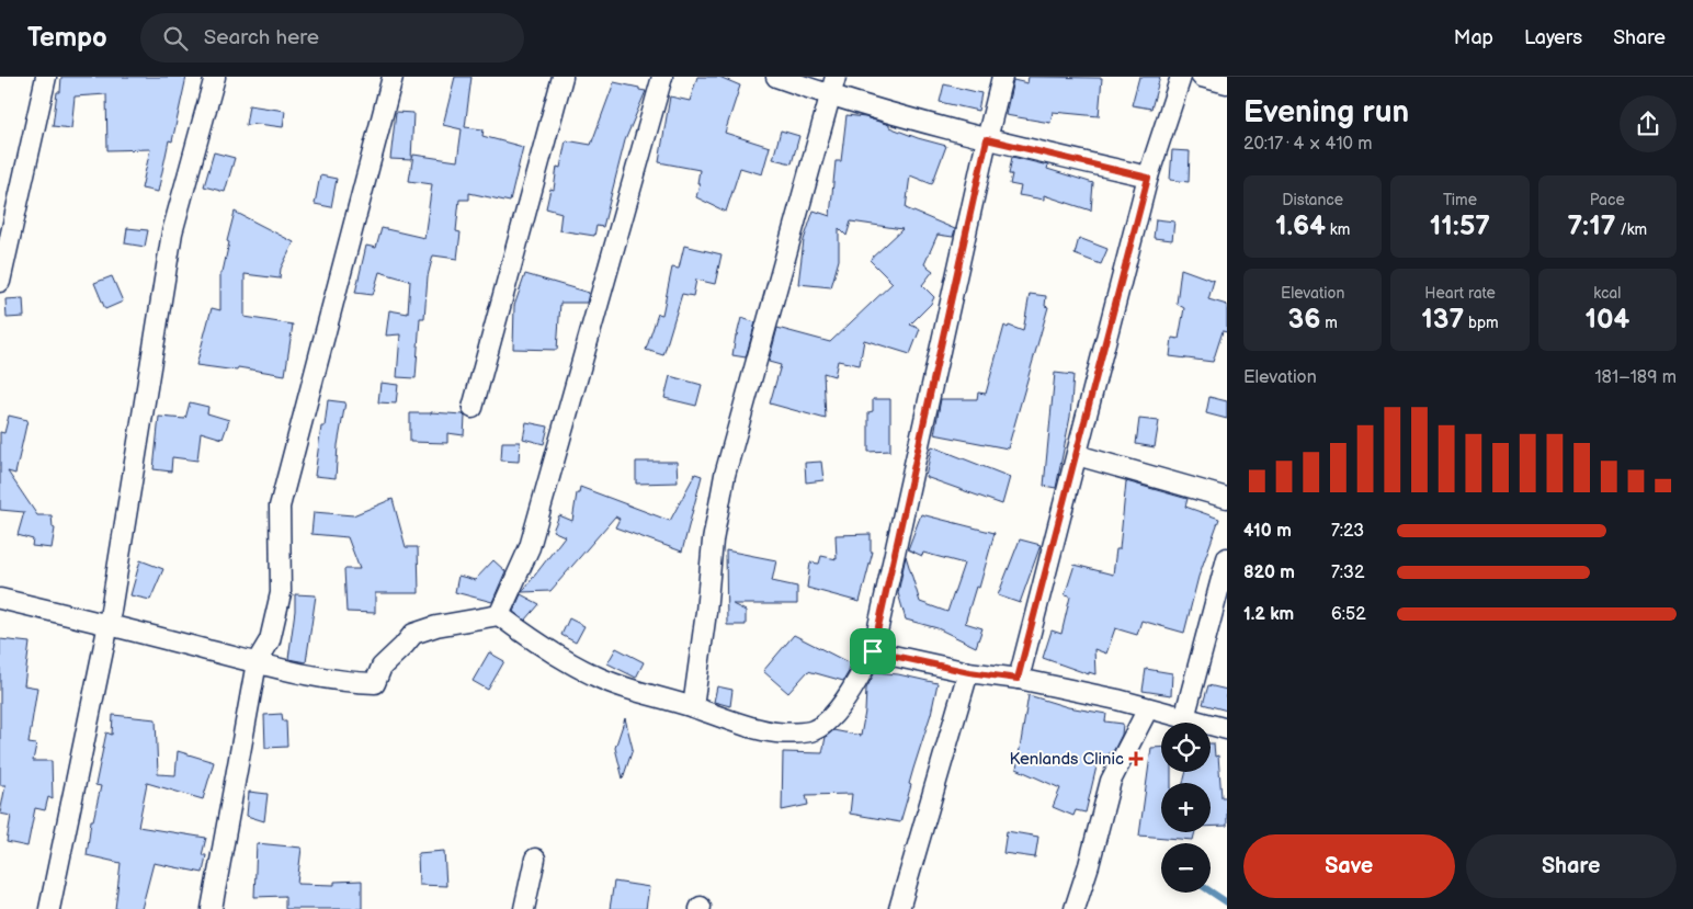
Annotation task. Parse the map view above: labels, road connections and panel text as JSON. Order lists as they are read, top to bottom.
{
  "places": {
    "health": ["Kenlands Clinic"]
  },
  "page": {
    "header": "Tempo",
    "search": "Search here",
    "nav": ["Map", "Layers", "Share"],
    "heading": ["Evening run", "20:17 · 4 × 410 m"],
    "stats": [
      ["Distance", "1.64 km"],
      ["Time", "11:57"],
      ["Pace", "7:17 /km"],
      ["Elevation", "36 m"],
      ["Heart rate", "137 bpm"],
      ["kcal", "104"]
    ],
    "chart": ["Elevation", "181–189 m"],
    "list": [
      {
        "name": "410 m",
        "note": "7:23"
      },
      {
        "name": "820 m",
        "note": "7:32"
      },
      {
        "name": "1.2 km",
        "note": "6:52"
      }
    ],
    "map_buttons": ["+", "−"],
    "buttons": ["Save", "Share"]
  }
}
